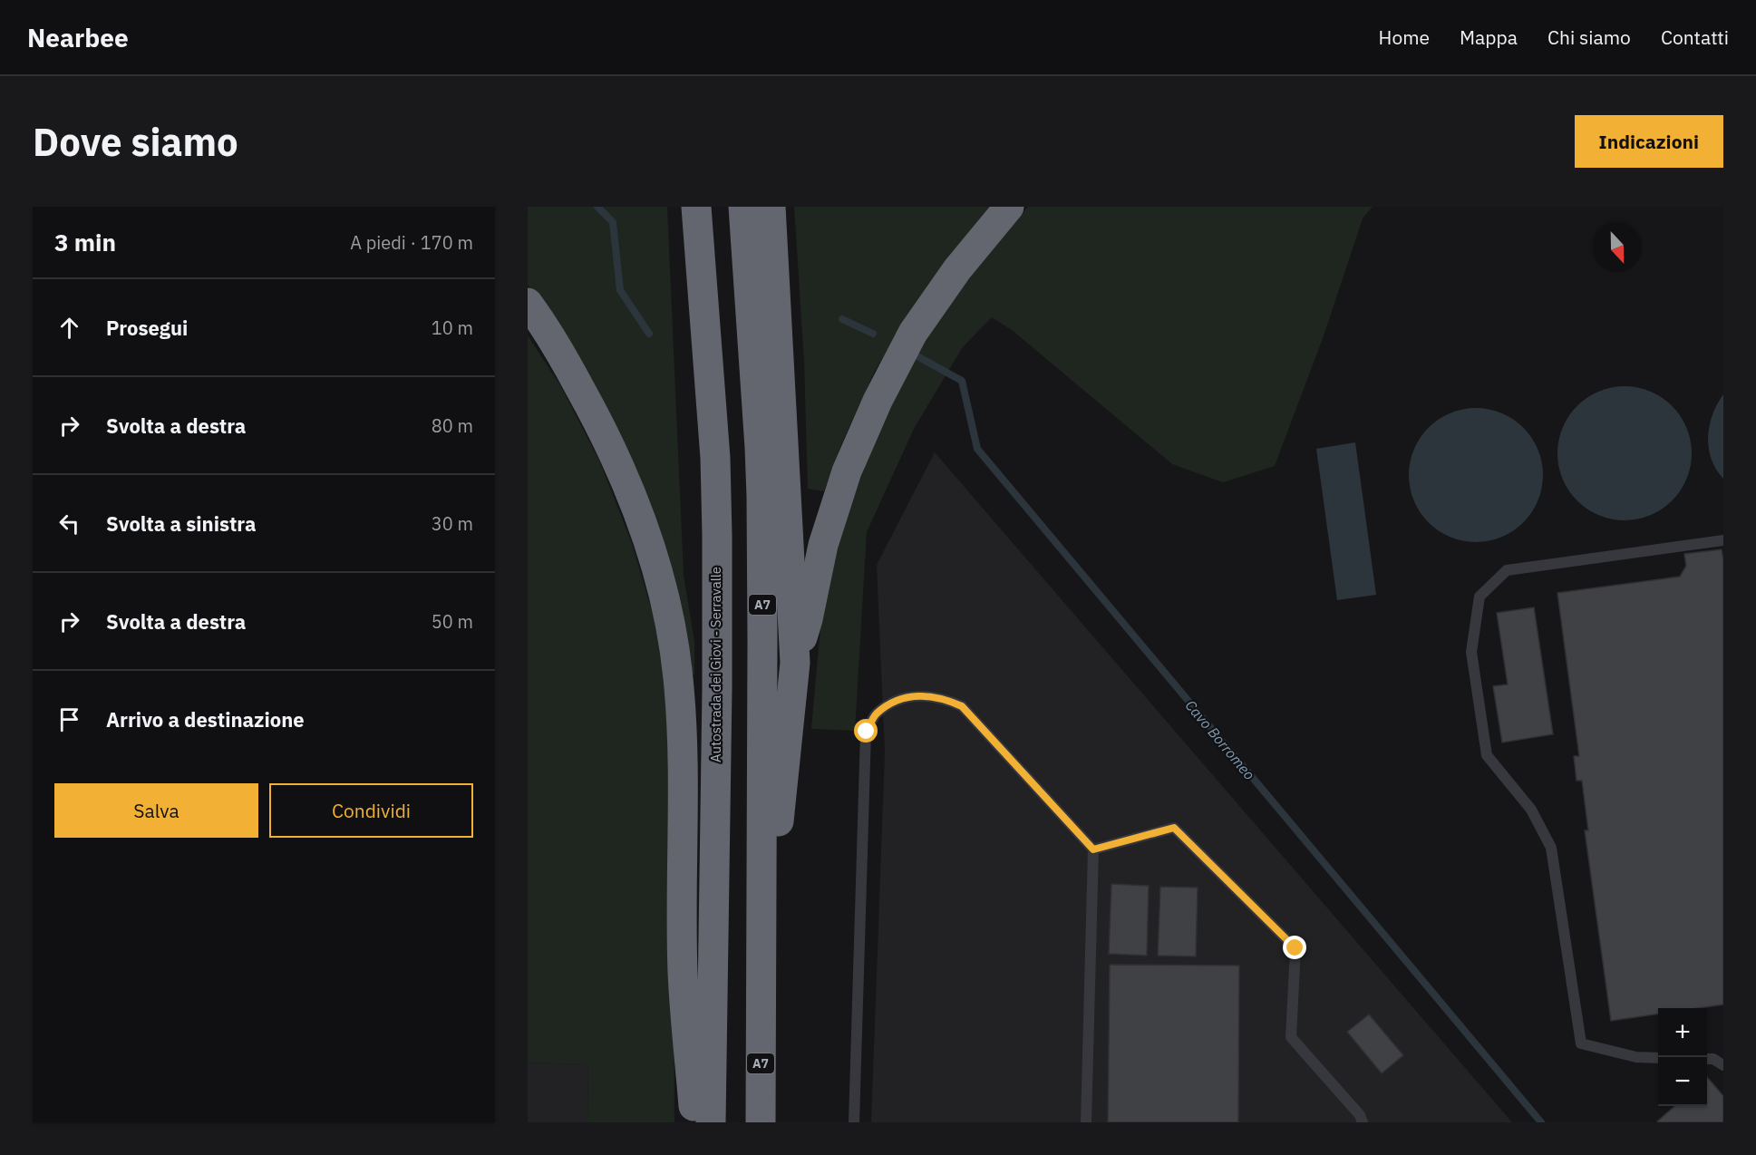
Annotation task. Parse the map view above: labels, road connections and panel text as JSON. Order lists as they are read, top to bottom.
{
  "streets": {
    "highway": ["A7", "Autostrada dei Giovi - Serravalle"]
  },
  "water": ["Cavo Borromeo"],
  "north": "bottom",
  "page": {
    "header": "Nearbee",
    "nav": [
      "Home",
      "Mappa",
      "Chi siamo",
      "Contatti"
    ],
    "buttons": [
      "Indicazioni",
      ["Salva", "Condividi"]
    ],
    "title": "Dove siamo",
    "heading": ["3 min", "A piedi · 170 m"],
    "list": [
      ["Prosegui", "10 m"],
      ["Svolta a destra", "80 m"],
      ["Svolta a sinistra", "30 m"],
      ["Svolta a destra", "50 m"],
      "Arrivo a destinazione"
    ],
    "map_buttons": ["+", "−"]
  }
}
